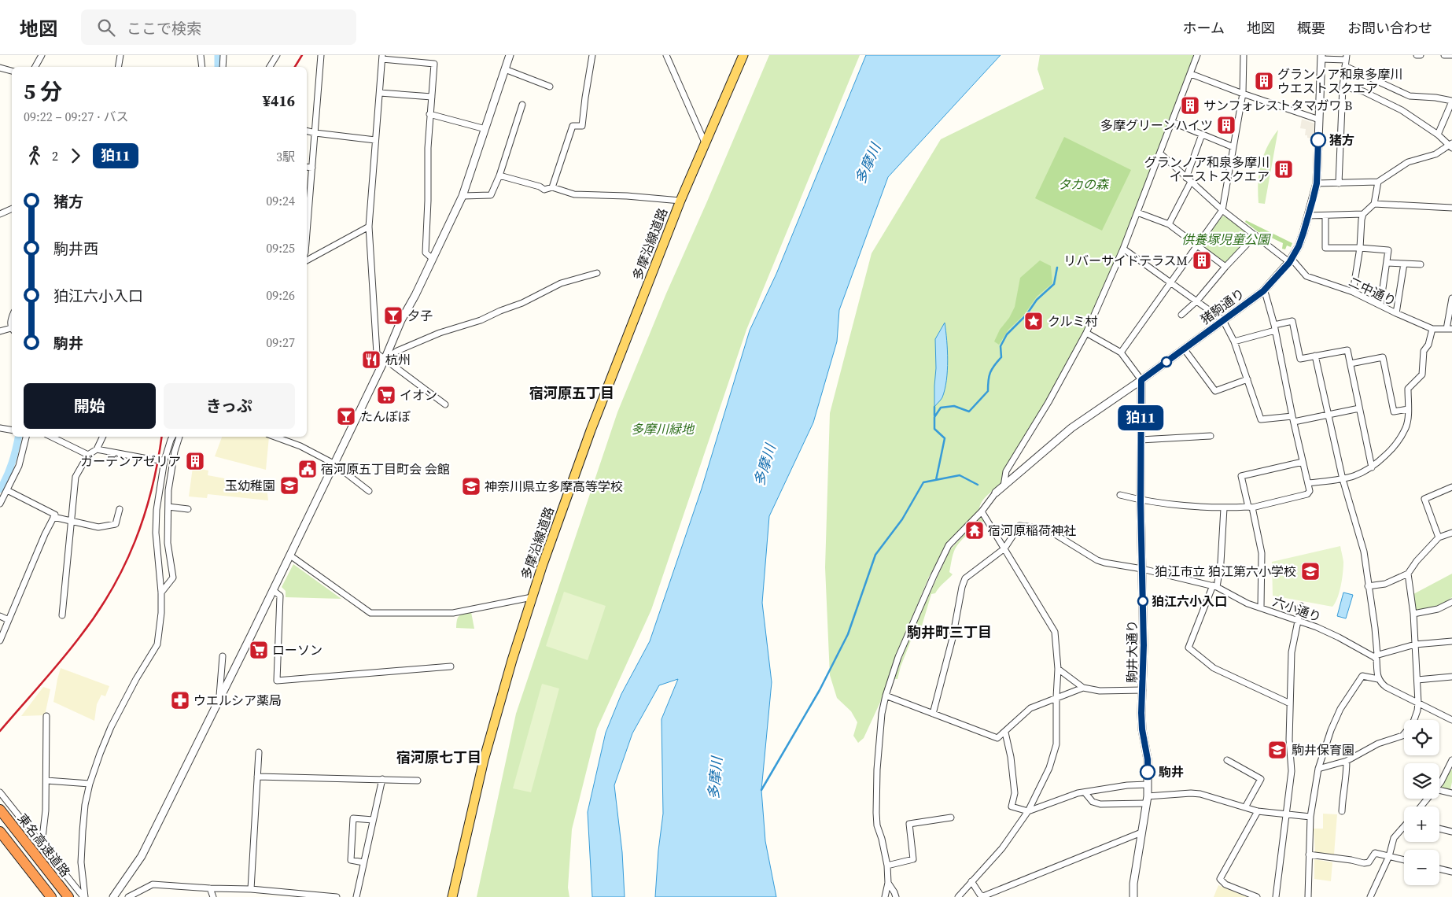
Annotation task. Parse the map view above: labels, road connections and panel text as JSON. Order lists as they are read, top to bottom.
{
  "streets": {
    "highway": ["東名高速道路"],
    "main road": ["多摩沿線道路"],
    "street": [
      "二中通り",
      "猪駒通り",
      "六小通り",
      "駒井大通り"
    ]
  },
  "crossings": [
    ["二中通り", "猪駒通り"],
    ["猪駒通り", "駒井大通り"],
    ["六小通り", "駒井大通り"]
  ],
  "districts": ["宿河原五丁目", "駒井町三丁目", "宿河原七丁目"],
  "water": ["多摩川"],
  "parks": ["タカの森", "供養塚児童公園", "多摩川緑地"],
  "places": {
    "building": [
      "グランノア和泉多摩川 ウエストスクエア",
      "サンフォレストタマガワ B",
      "多摩グリーンハイツ",
      "グランノア和泉多摩川 イーストスクエア",
      "リバーサイドテラスM",
      "ガーデンアゼリア"
    ],
    "other": ["猪方", "狛江六小入口", "駒井"],
    "bar": ["夕子", "たんぽぽ"],
    "place": ["クルミ村"],
    "restaurant": ["杭州"],
    "supermarket": ["イオン", "ローソン"],
    "public building": ["宿河原五丁目町会 会館"],
    "school or university": [
      "玉幼稚園",
      "神奈川県立多摩高等学校",
      "狛江市立 狛江第六小学校",
      "駒井保育園"
    ],
    "temple": ["宿河原稲荷神社"],
    "pharmacy": ["ウエルシア薬局"]
  },
  "lines": ["bus line 狛11"],
  "page": {
    "header": "地図",
    "search": "ここで検索",
    "nav": [
      "ホーム",
      "地図",
      "概要",
      "お問い合わせ"
    ],
    "on_map": "狛11",
    "heading": ["5 分", "09:22 – 09:27 · バス", "¥416"],
    "legs": ["2", "狛11", "3駅"],
    "list": [
      {
        "name": "猪方",
        "value": "09:24"
      },
      {
        "name": "駒井西",
        "value": "09:25"
      },
      {
        "name": "狛江六小入口",
        "value": "09:26"
      },
      {
        "name": "駒井",
        "value": "09:27"
      }
    ],
    "buttons": ["開始", "きっぷ"],
    "map_buttons": ["+", "−"]
  }
}
